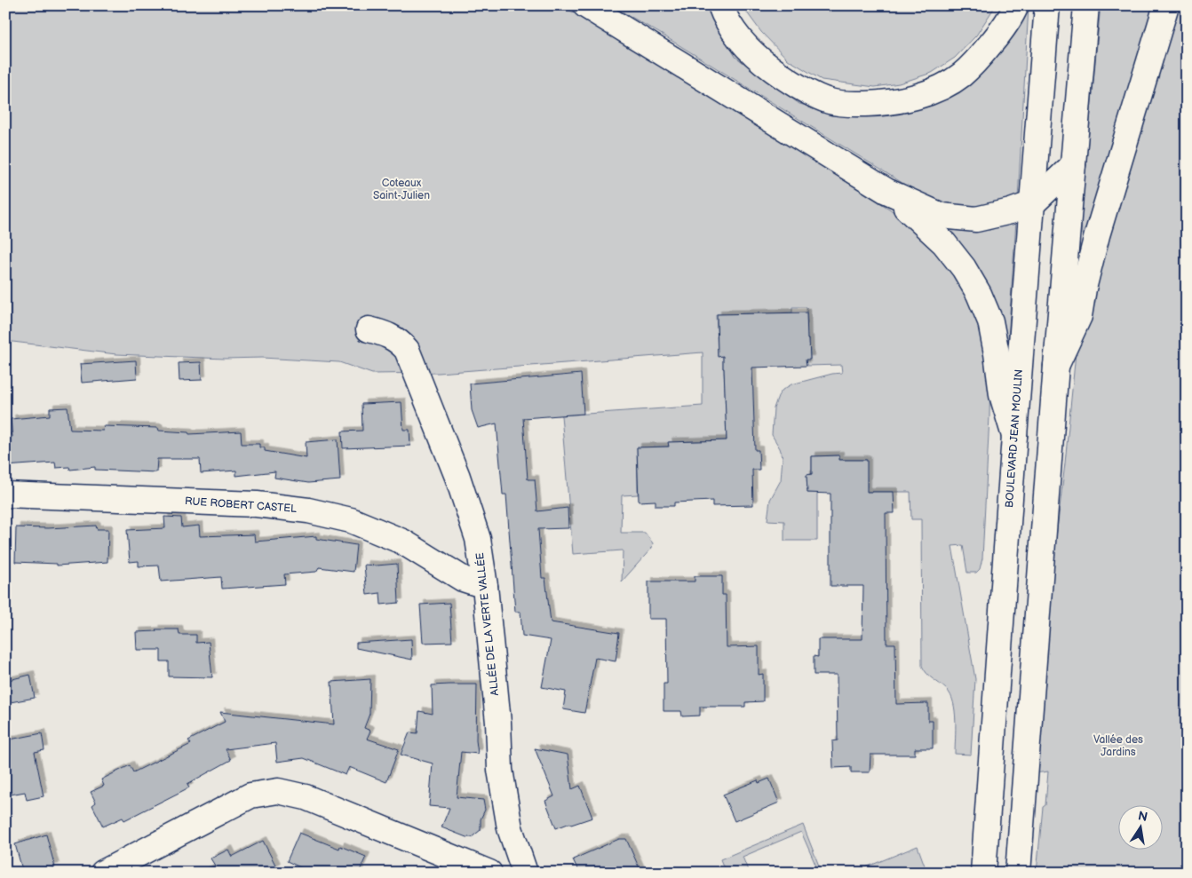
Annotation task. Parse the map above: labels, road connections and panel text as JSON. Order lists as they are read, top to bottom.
{
  "streets": {
    "main road": ["BOULEVARD JEAN MOULIN", "RUE ROBERT CASTEL", "ALLÉE DE LA VERTE VALLÉE"]
  },
  "crossings": [
    ["RUE ROBERT CASTEL", "ALLÉE DE LA VERTE VALLÉE"]
  ],
  "parks": ["Coteaux Saint-Julien", "Vallée des Jardins"],
  "north": "top"
}
